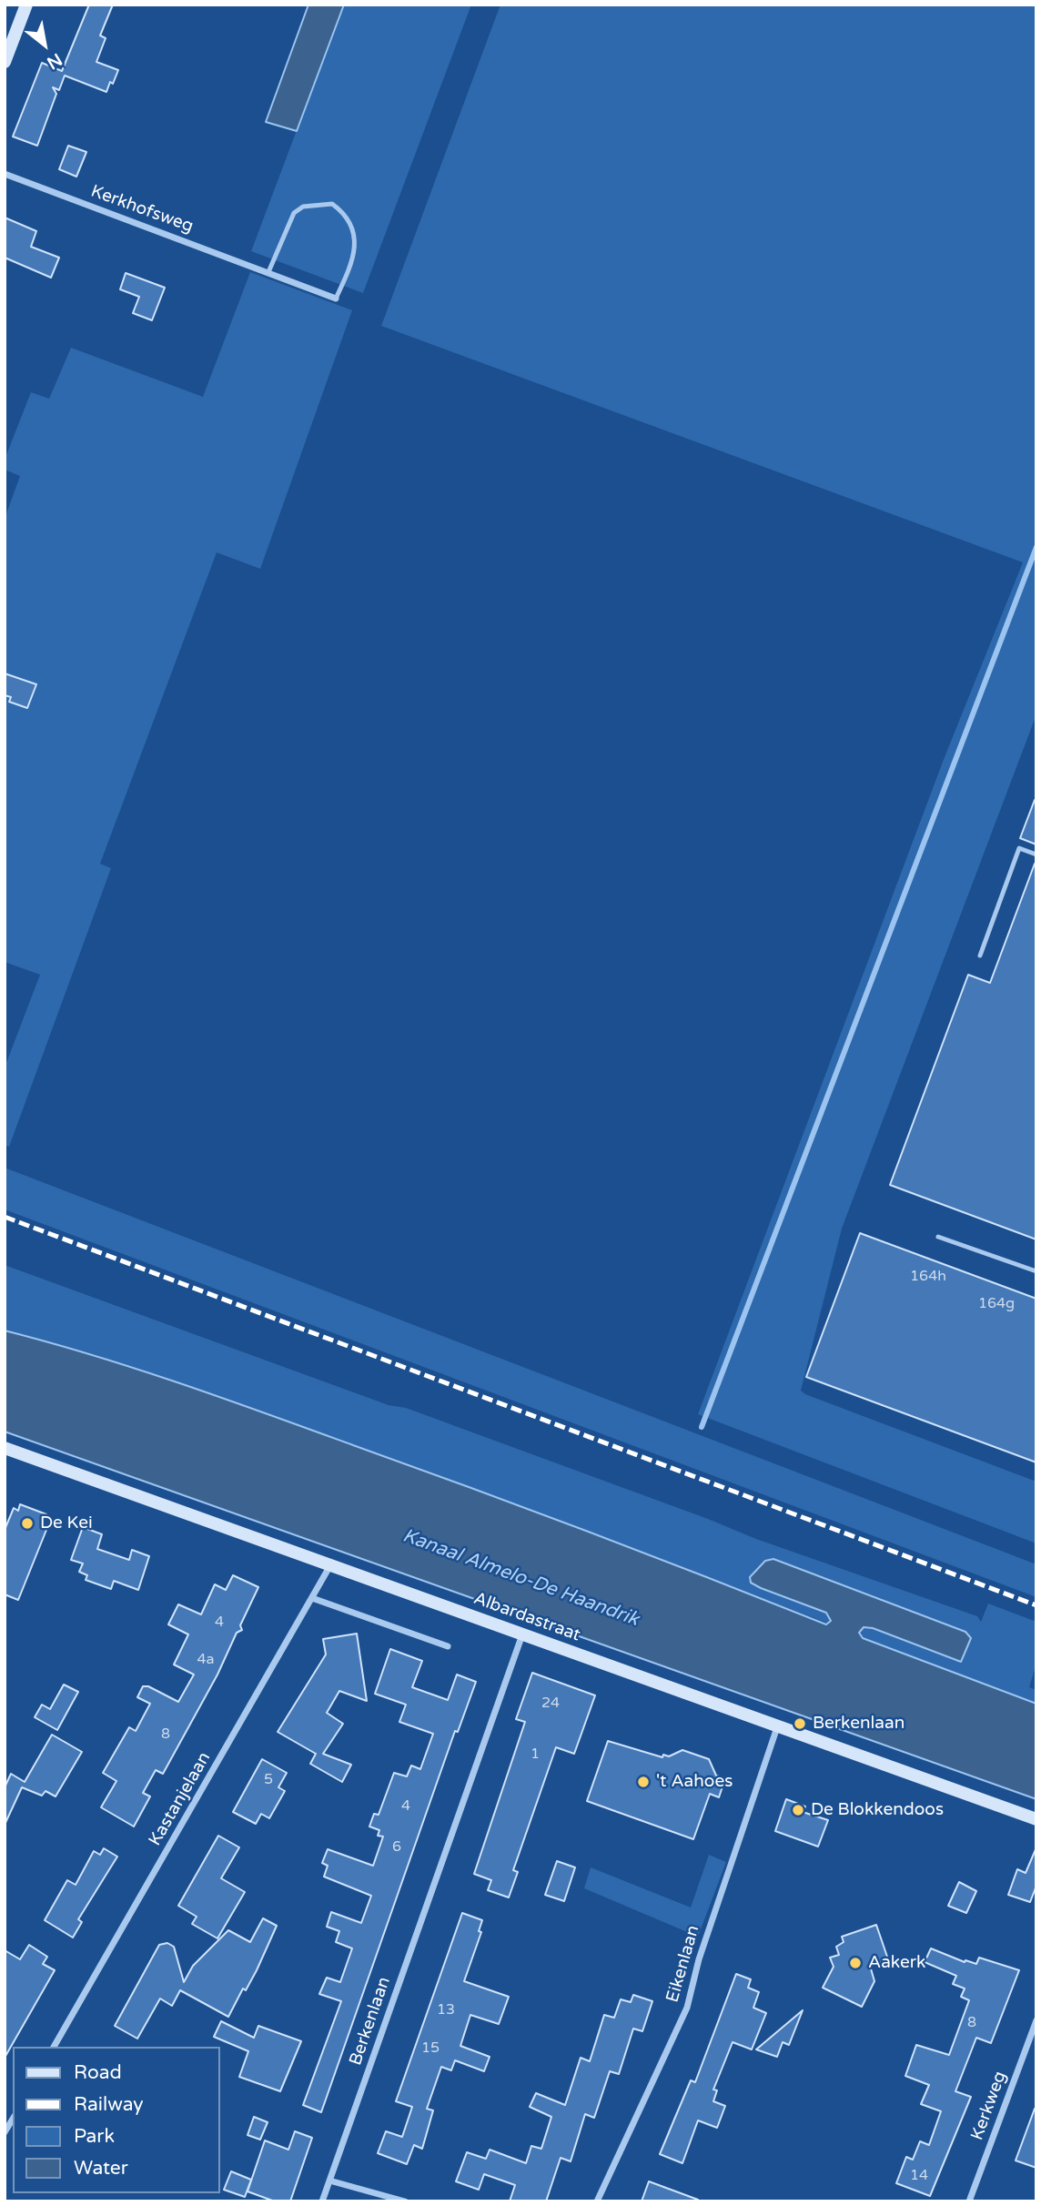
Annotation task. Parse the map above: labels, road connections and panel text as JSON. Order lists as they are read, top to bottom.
{
  "streets": {
    "street": [
      "Kerkhofsweg",
      "Albardastraat",
      "Kastanjelaan",
      "Eikenlaan",
      "Berkenlaan",
      "Kerkweg"
    ]
  },
  "crossings": [
    ["Albardastraat", "Kastanjelaan"],
    ["Albardastraat", "Eikenlaan"],
    ["Albardastraat", "Berkenlaan"]
  ],
  "water": ["Kanaal Almelo-De Haandrik"],
  "places": [
    "De Kei",
    "Berkenlaan",
    "'t Aahoes",
    "De Blokkendoos",
    "Aakerk"
  ],
  "house_numbers": [
    "164h",
    "164g",
    "4",
    "4a",
    "24",
    "8",
    "1",
    "5",
    "4",
    "6",
    "13",
    "8",
    "15",
    "14"
  ],
  "legend": [
    "Road",
    "Railway",
    "Park",
    "Water"
  ],
  "north": "bottom right"
}
